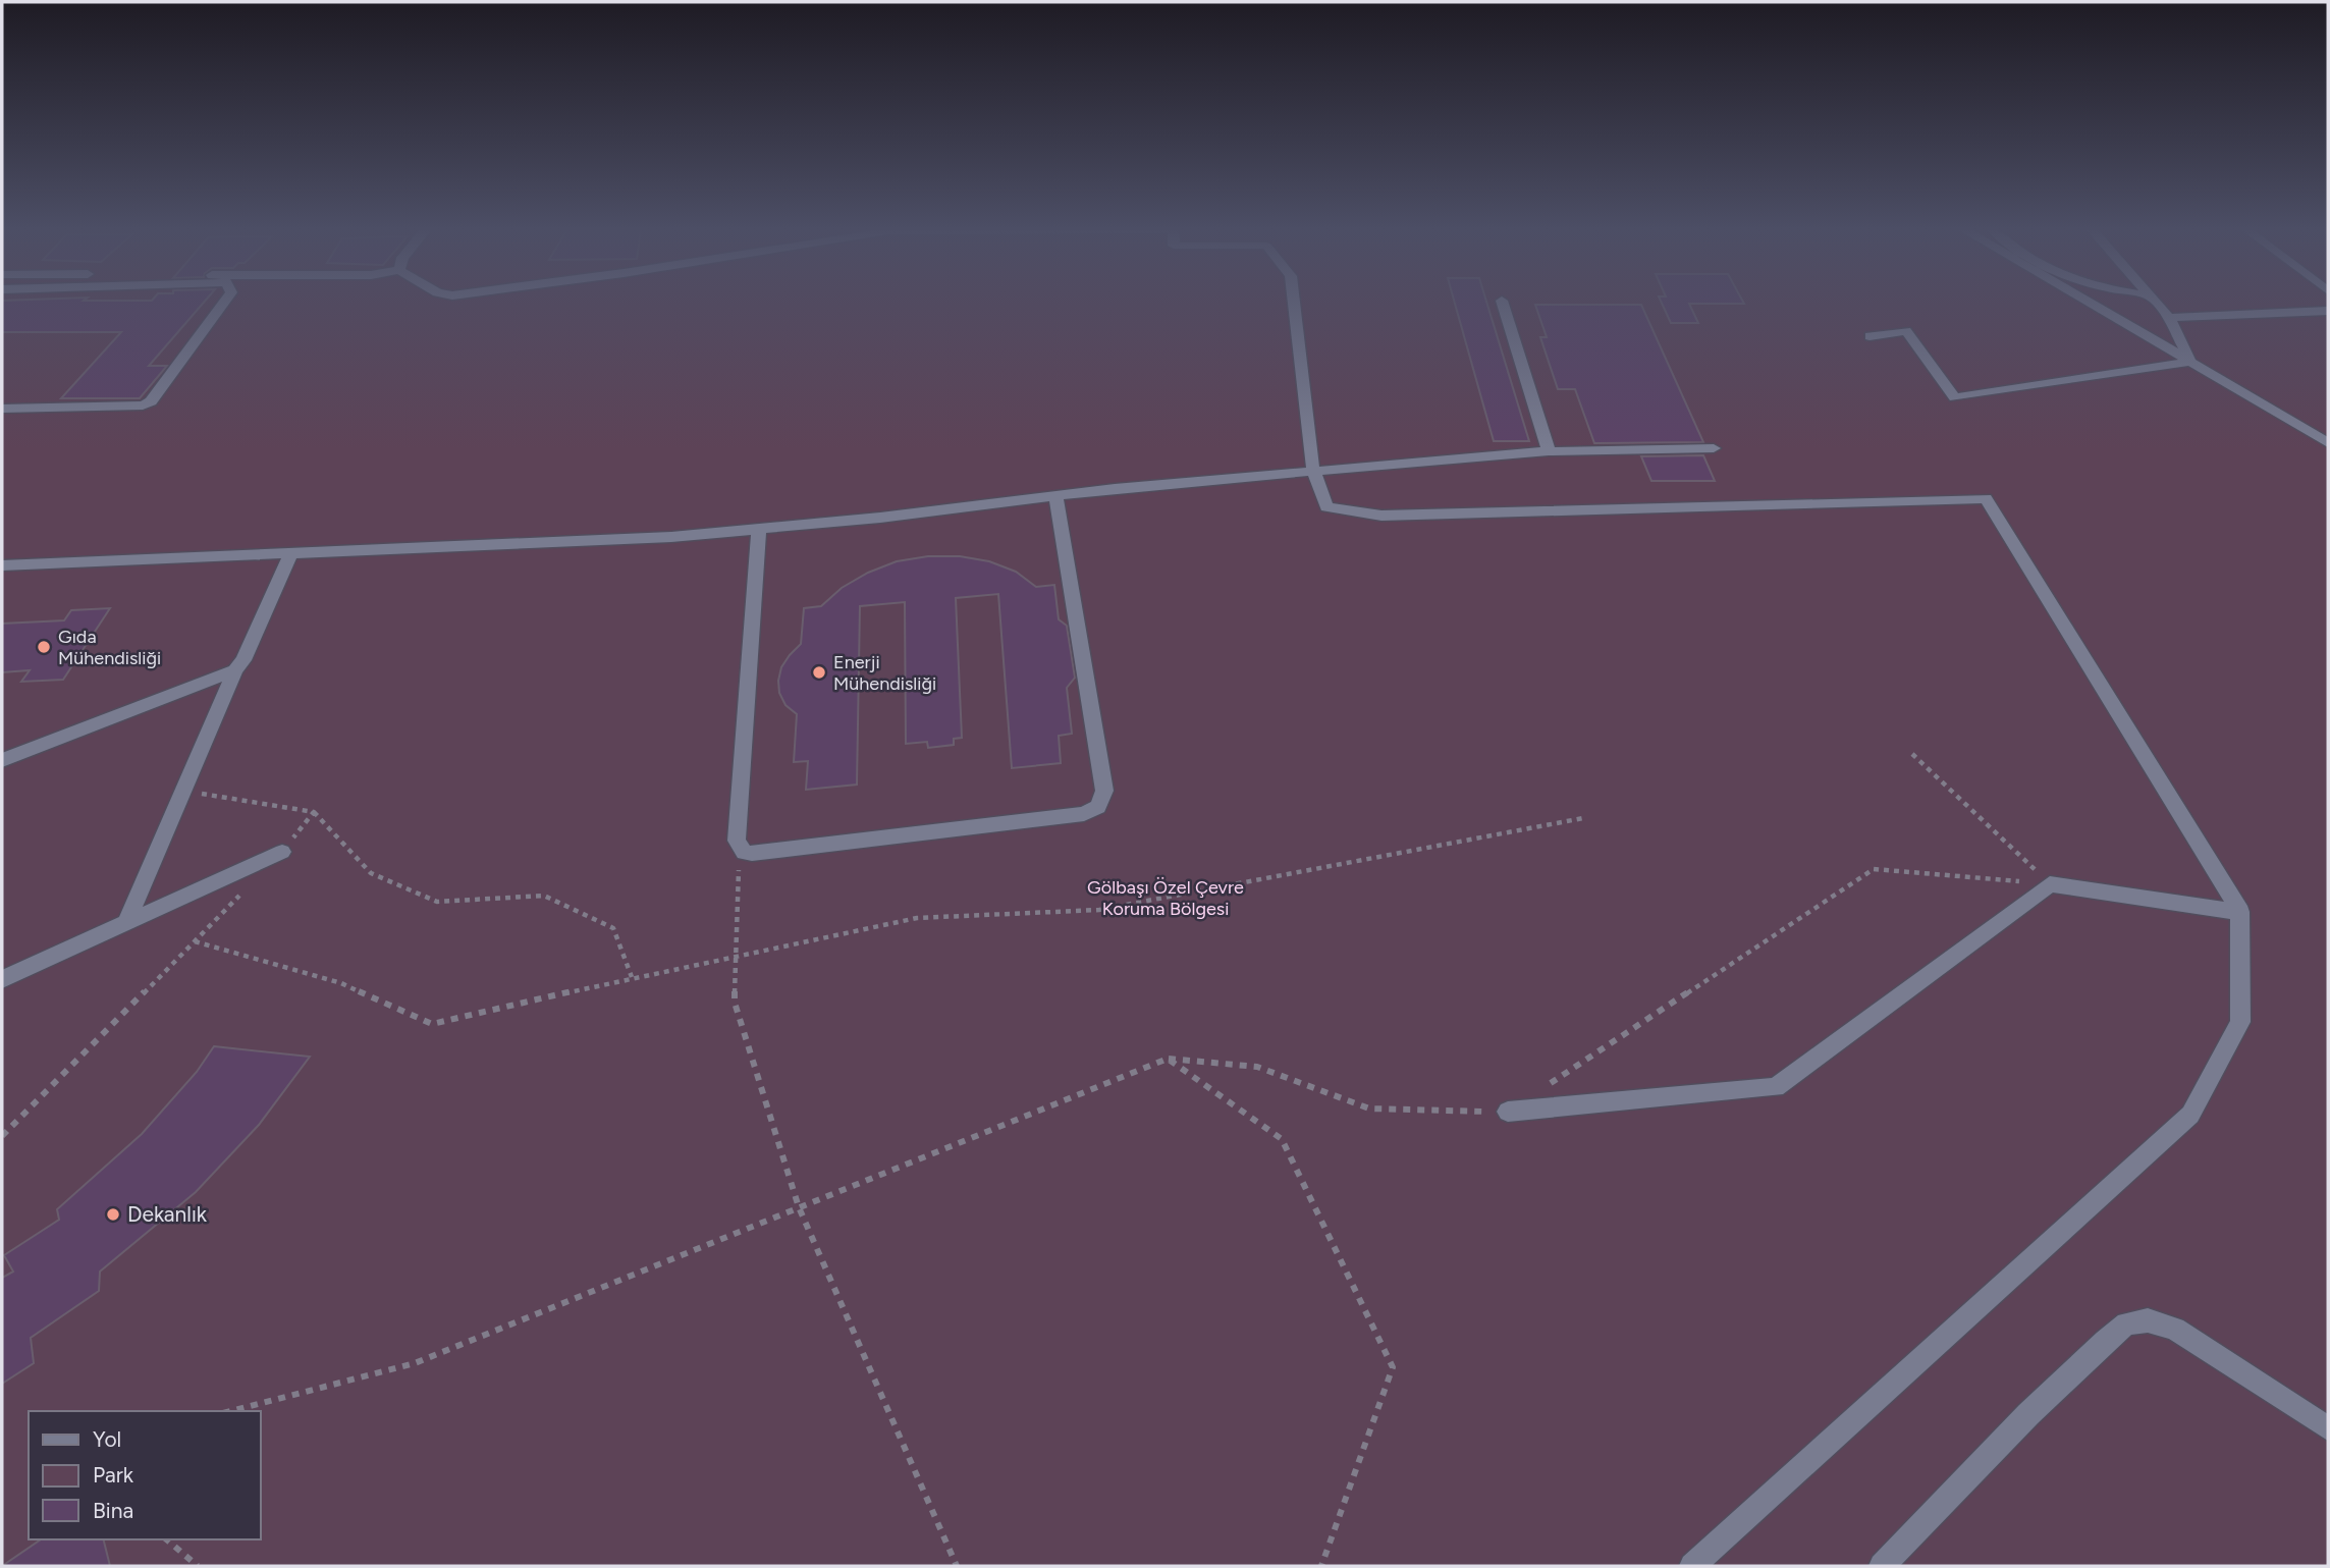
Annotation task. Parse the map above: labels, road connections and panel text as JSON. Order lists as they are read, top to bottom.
{
  "parks": ["Gölbaşı Özel Çevre Koruma Bölgesi"],
  "places": ["Gıda Mühendisliği", "Enerji Mühendisliği", "Dekanlık"],
  "legend": ["Yol", "Park", "Bina"]
}
